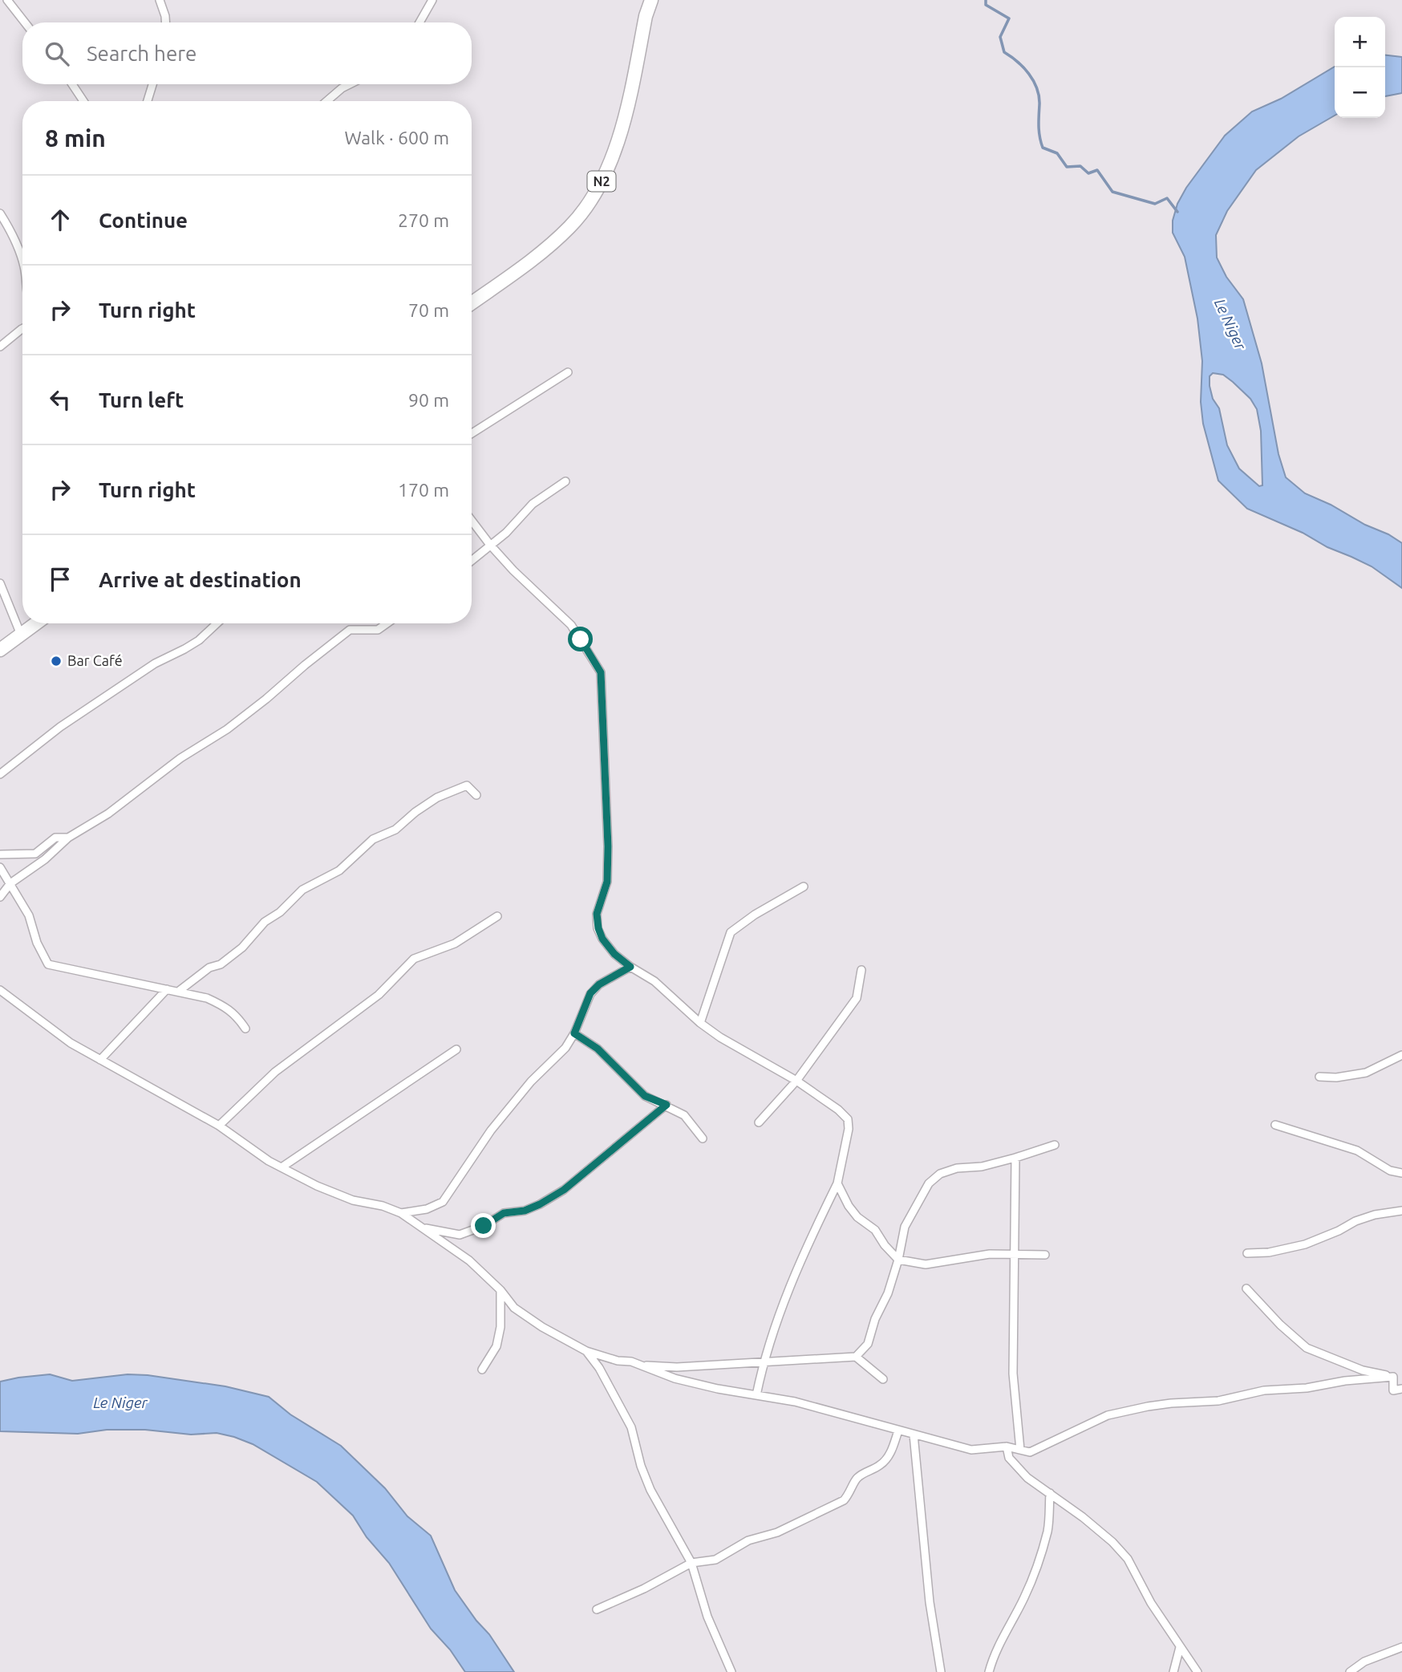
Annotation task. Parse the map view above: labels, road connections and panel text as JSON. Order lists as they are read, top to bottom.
{
  "streets": {
    "highway": ["N2"]
  },
  "water": ["Le Niger"],
  "places": ["Bar Café"],
  "page": {
    "map_buttons": ["+", "−"],
    "search": "Search here",
    "heading": ["8 min", "Walk · 600 m"],
    "list": [
      ["Continue", "270 m"],
      ["Turn right", "70 m"],
      ["Turn left", "90 m"],
      ["Turn right", "170 m"],
      "Arrive at destination"
    ]
  }
}
